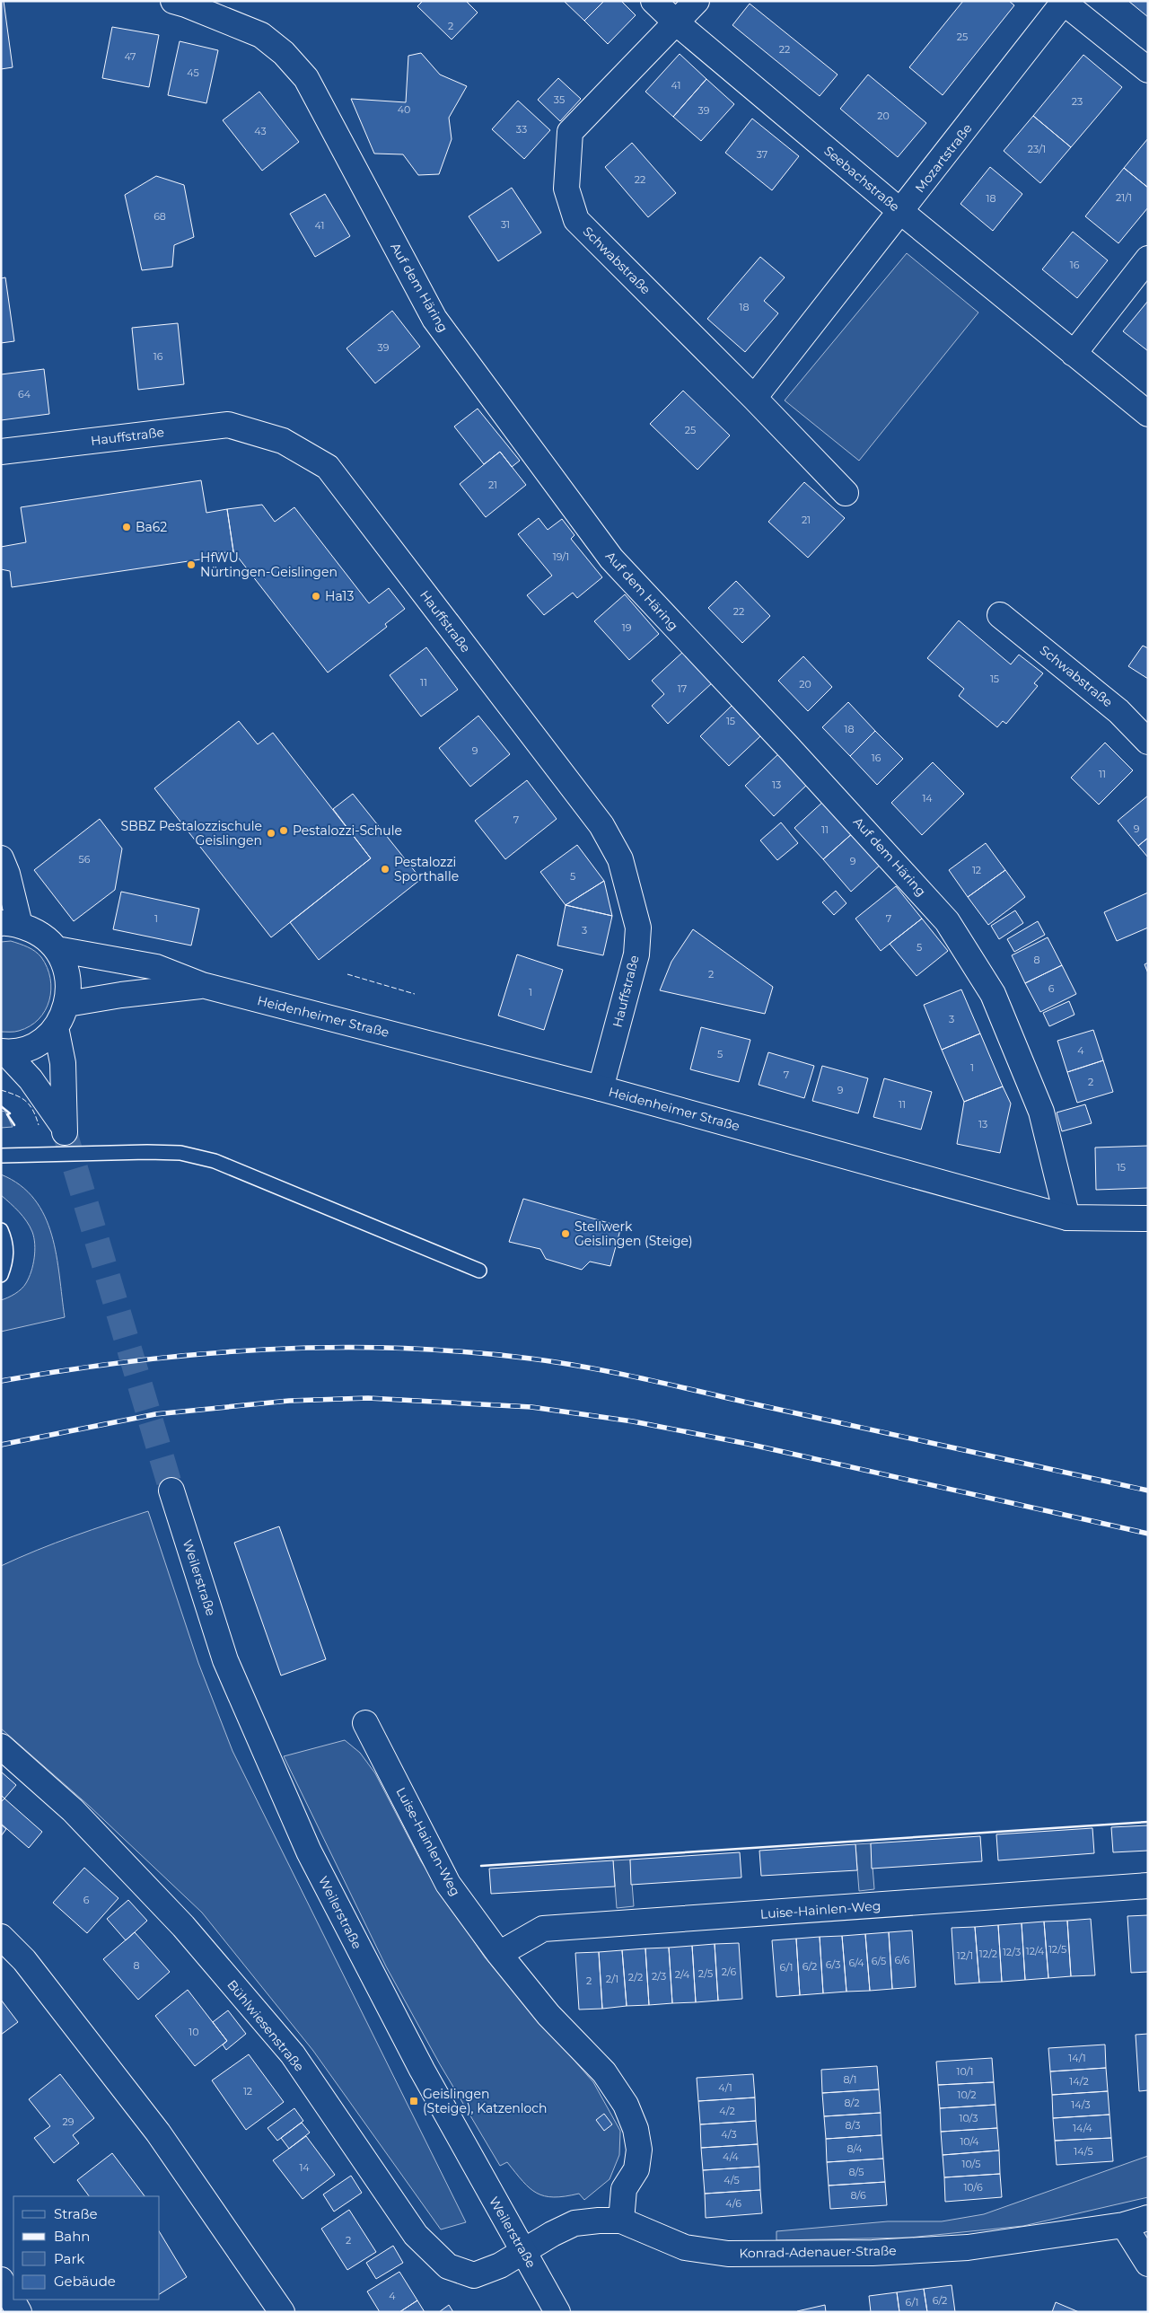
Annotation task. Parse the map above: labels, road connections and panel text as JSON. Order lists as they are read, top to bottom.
{
  "streets": {
    "street": [
      "Mozartstraße",
      "Seebachstraße",
      "Schwabstraße",
      "Auf dem Häring",
      "Hauffstraße",
      "Heidenheimer Straße",
      "Weilerstraße",
      "Luise-Hainlen-Weg",
      "Bühlwiesenstraße",
      "Konrad-Adenauer-Straße"
    ]
  },
  "crossings": [
    ["Mozartstraße", "Seebachstraße"],
    ["Mozartstraße", "Schwabstraße"],
    ["Seebachstraße", "Schwabstraße"],
    ["Auf dem Häring", "Heidenheimer Straße"],
    ["Hauffstraße", "Heidenheimer Straße"],
    ["Weilerstraße", "Bühlwiesenstraße"],
    ["Weilerstraße", "Konrad-Adenauer-Straße"],
    ["Luise-Hainlen-Weg", "Konrad-Adenauer-Straße"],
    ["Bühlwiesenstraße", "Konrad-Adenauer-Straße"]
  ],
  "places": {
    "other": [
      "Ba62",
      "HfWU Nürtingen-Geislingen",
      "Ha13",
      "Pestalozzi-Schule",
      "SBBZ Pestalozzischule Geislingen",
      "Pestalozzi Sporthalle",
      "Stellwerk Geislingen (Steige)"
    ],
    "transit": ["Geislingen (Steige), Katzenloch"]
  },
  "house_numbers": [
    "2",
    "25",
    "22",
    "47",
    "45",
    "41",
    "35",
    "23",
    "40",
    "39",
    "20",
    "33",
    "43",
    "23/1",
    "37",
    "22",
    "21/1",
    "18",
    "68",
    "31",
    "41",
    "16",
    "18",
    "39",
    "16",
    "64",
    "25",
    "21",
    "21",
    "19/1",
    "22",
    "19",
    "15",
    "11",
    "20",
    "17",
    "15",
    "18",
    "9",
    "16",
    "11",
    "13",
    "14",
    "7",
    "9",
    "11",
    "56",
    "9",
    "12",
    "5",
    "1",
    "7",
    "3",
    "5",
    "8",
    "2",
    "6",
    "1",
    "3",
    "4",
    "5",
    "1",
    "7",
    "2",
    "9",
    "11",
    "13",
    "15",
    "6",
    "12/5",
    "12/4",
    "12/3",
    "12/2",
    "12/1",
    "6/6",
    "6/5",
    "6/4",
    "6/3",
    "8",
    "6/2",
    "6/1",
    "2/6",
    "2/5",
    "2/4",
    "2/3",
    "2/2",
    "2/1",
    "2",
    "10",
    "14/1",
    "10/1",
    "8/1",
    "14/2",
    "4/1",
    "12",
    "10/2",
    "8/2",
    "14/3",
    "4/2",
    "10/3",
    "29",
    "8/3",
    "14/4",
    "4/3",
    "10/4",
    "8/4",
    "14/5",
    "4/4",
    "10/5",
    "14",
    "8/5",
    "4/5",
    "10/6",
    "8/6",
    "4/6",
    "2",
    "4",
    "6/2",
    "6/1"
  ],
  "legend": [
    "Straße",
    "Bahn",
    "Park",
    "Gebäude"
  ]
}
